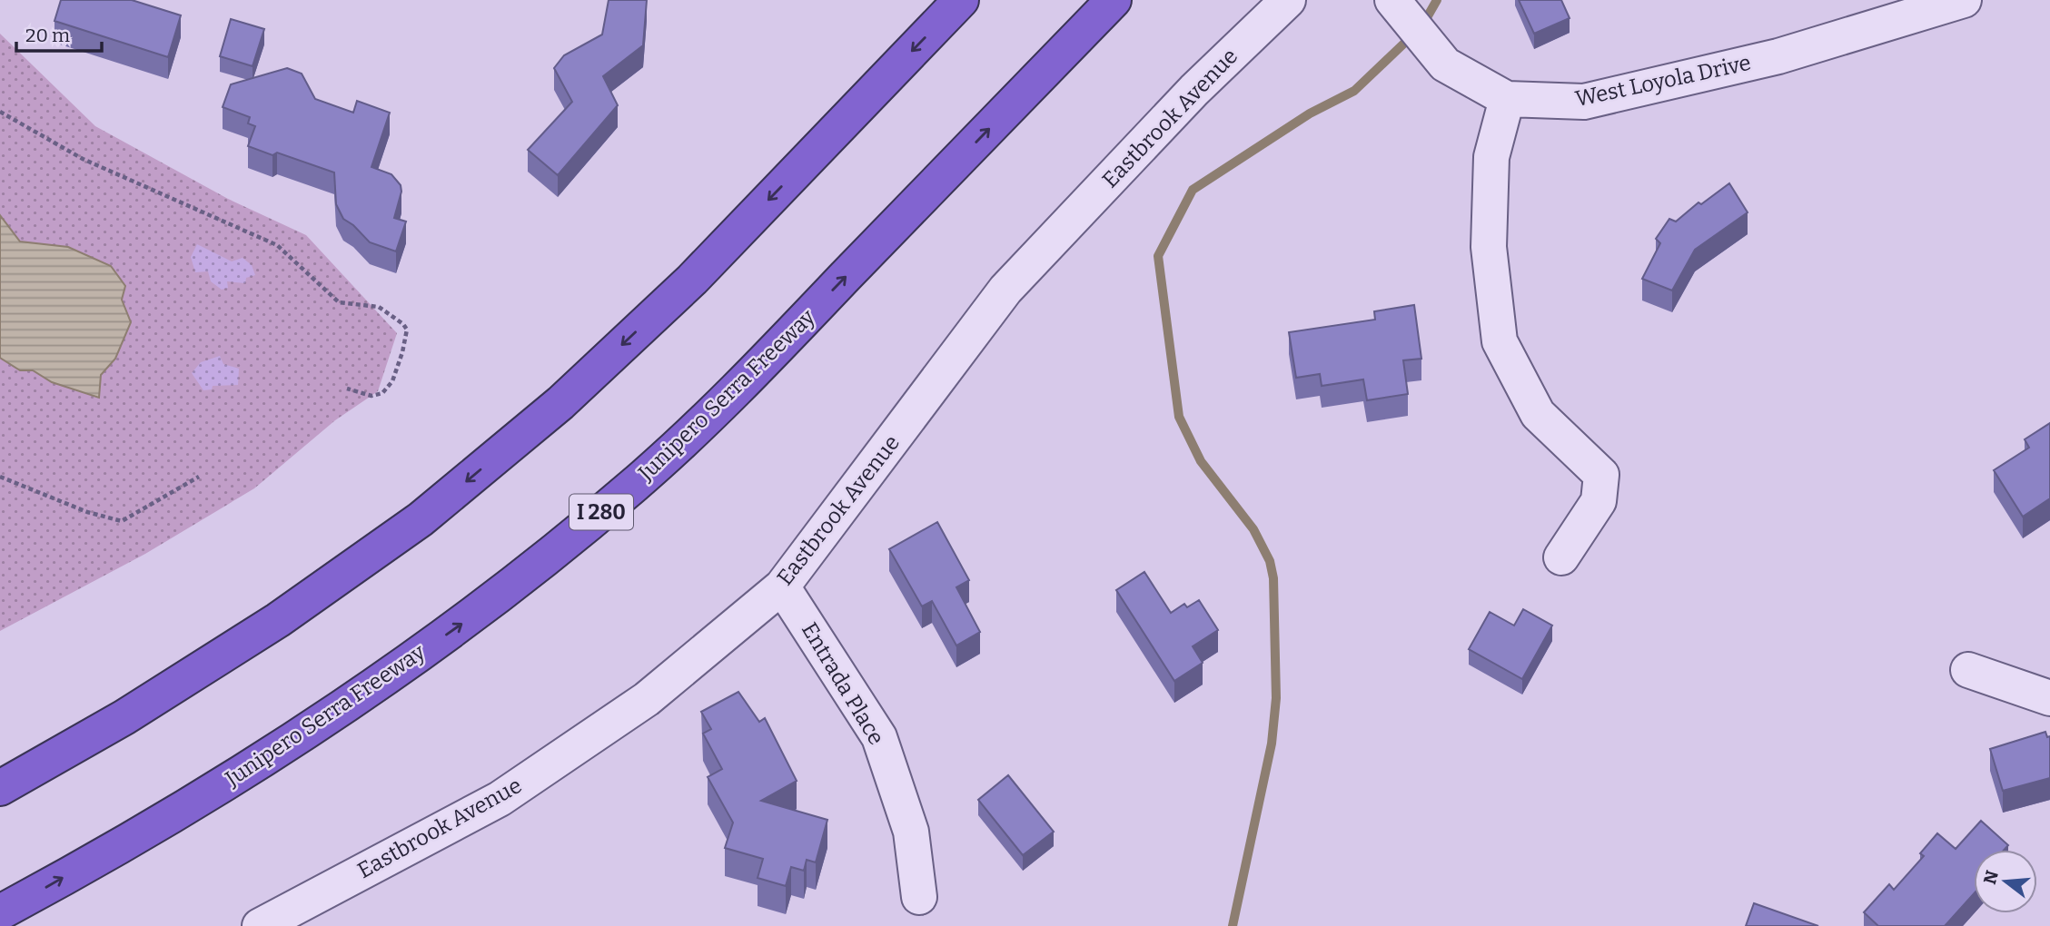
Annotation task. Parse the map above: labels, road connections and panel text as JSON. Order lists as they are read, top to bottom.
{
  "streets": {
    "highway": ["Junipero Serra Freeway", "I 280"],
    "street": ["West Loyola Drive", "Eastbrook Avenue", "Entrada Place"]
  },
  "crossings": [
    ["Eastbrook Avenue", "Entrada Place"]
  ],
  "scale_bar": "20 m",
  "north": "left"
}
